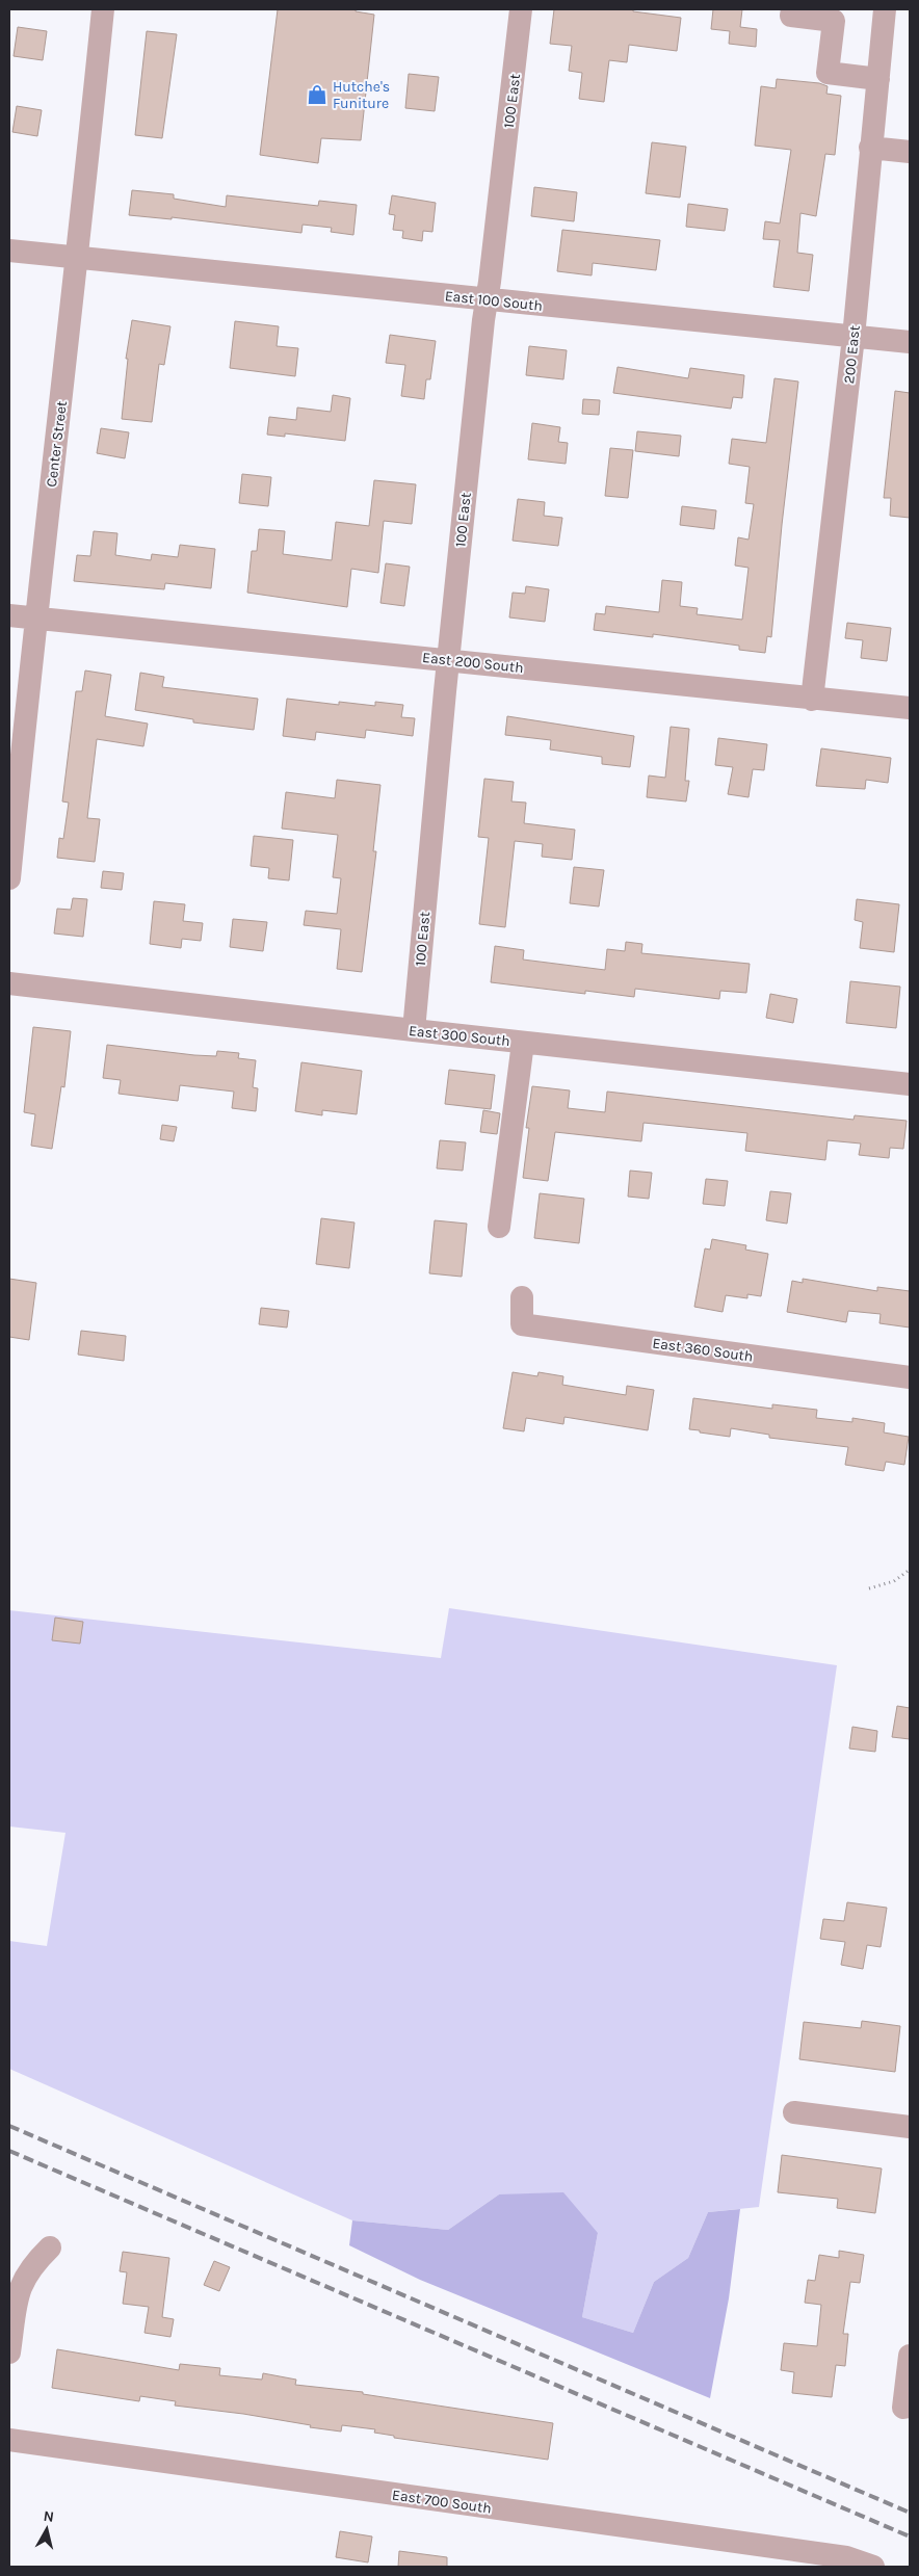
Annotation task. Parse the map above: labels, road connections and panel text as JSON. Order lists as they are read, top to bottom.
{
  "streets": {
    "street": [
      "100 East",
      "East 100 South",
      "200 East",
      "Center Street",
      "East 200 South",
      "East 300 South",
      "East 360 South",
      "East 700 South"
    ]
  },
  "crossings": [
    ["100 East", "East 100 South"],
    ["100 East", "East 200 South"],
    ["100 East", "East 300 South"],
    ["East 100 South", "200 East"],
    ["East 100 South", "Center Street"],
    ["200 East", "East 200 South"],
    ["Center Street", "East 200 South"]
  ],
  "places": {
    "shop": ["Hutche's Funiture"]
  },
  "north": "top"
}
